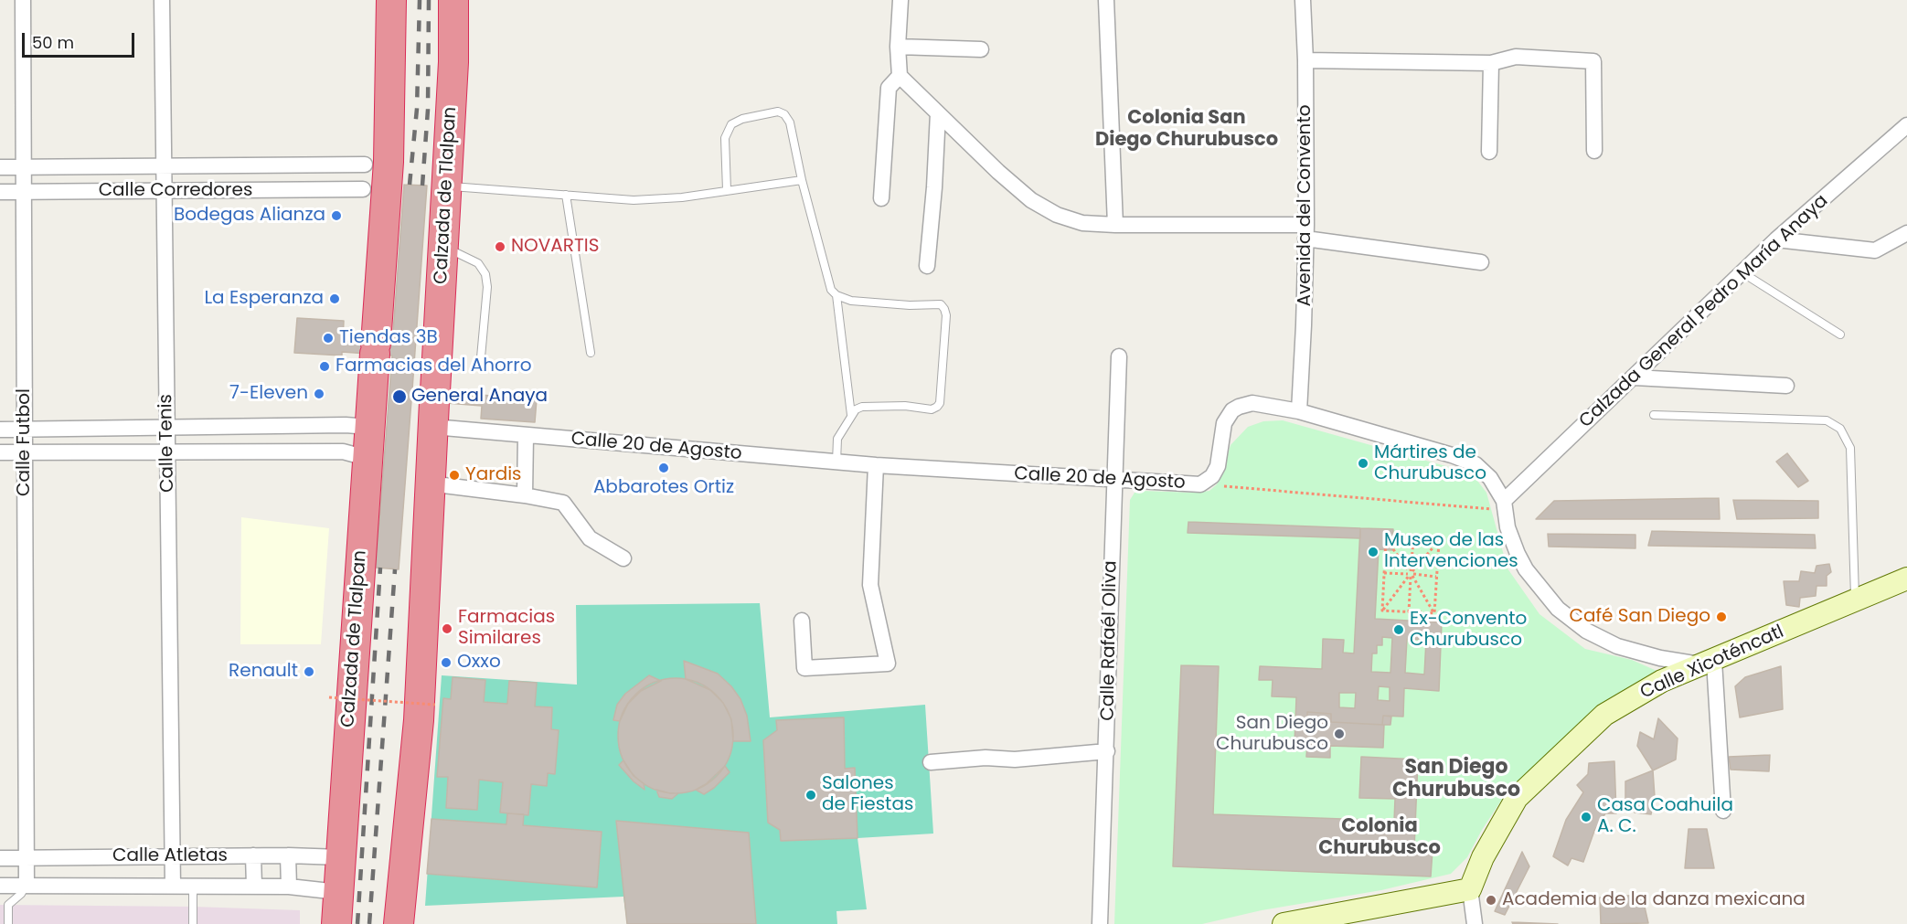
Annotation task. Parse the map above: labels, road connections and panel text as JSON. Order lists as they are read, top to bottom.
{
  "streets": {
    "highway": ["Calzada de Tlalpan"],
    "street": [
      "Calle Corredores",
      "Avenida del Convento",
      "Calzada General Pedro María Anaya",
      "Calle Futbol",
      "Calle Tenis",
      "Calle 20 de Agosto",
      "Calle Rafaél Oliva",
      "Calle Xicoténcatl",
      "Calle Atletas"
    ]
  },
  "crossings": [
    ["Calle Corredores", "Calle Futbol"],
    ["Calle Corredores", "Calle Tenis"],
    ["Calzada de Tlalpan", "Calle 20 de Agosto"],
    ["Calzada de Tlalpan", "Calle Atletas"],
    ["Avenida del Convento", "Calle 20 de Agosto"],
    ["Calzada General Pedro María Anaya", "Calle 20 de Agosto"],
    ["Calle Futbol", "Calle Atletas"],
    ["Calle Tenis", "Calle Atletas"],
    ["Calle 20 de Agosto", "Calle Rafaél Oliva"],
    ["Calle 20 de Agosto", "Calle Xicoténcatl"]
  ],
  "districts": ["Colonia San Diego Churubusco", "San Diego Churubusco", "Colonia Churubusco"],
  "places": [
    "Bodegas Alianza",
    "NOVARTIS",
    "La Esperanza",
    "Tiendas 3B",
    "Farmacias del Ahorro",
    "7-Eleven",
    "General Anaya",
    "Mártires de Churubusco",
    "Abbarotes Ortiz",
    "Yardis",
    "Museo de las Intervenciones",
    "Café San Diego",
    "Farmacias Similares",
    "Ex-Convento Churubusco",
    "Oxxo",
    "Renault",
    "San Diego Churubusco",
    "Salones de Fiestas",
    "Casa Coahuila A. C.",
    "Academia de la danza mexicana"
  ],
  "scale_bar": "50 m"
}
